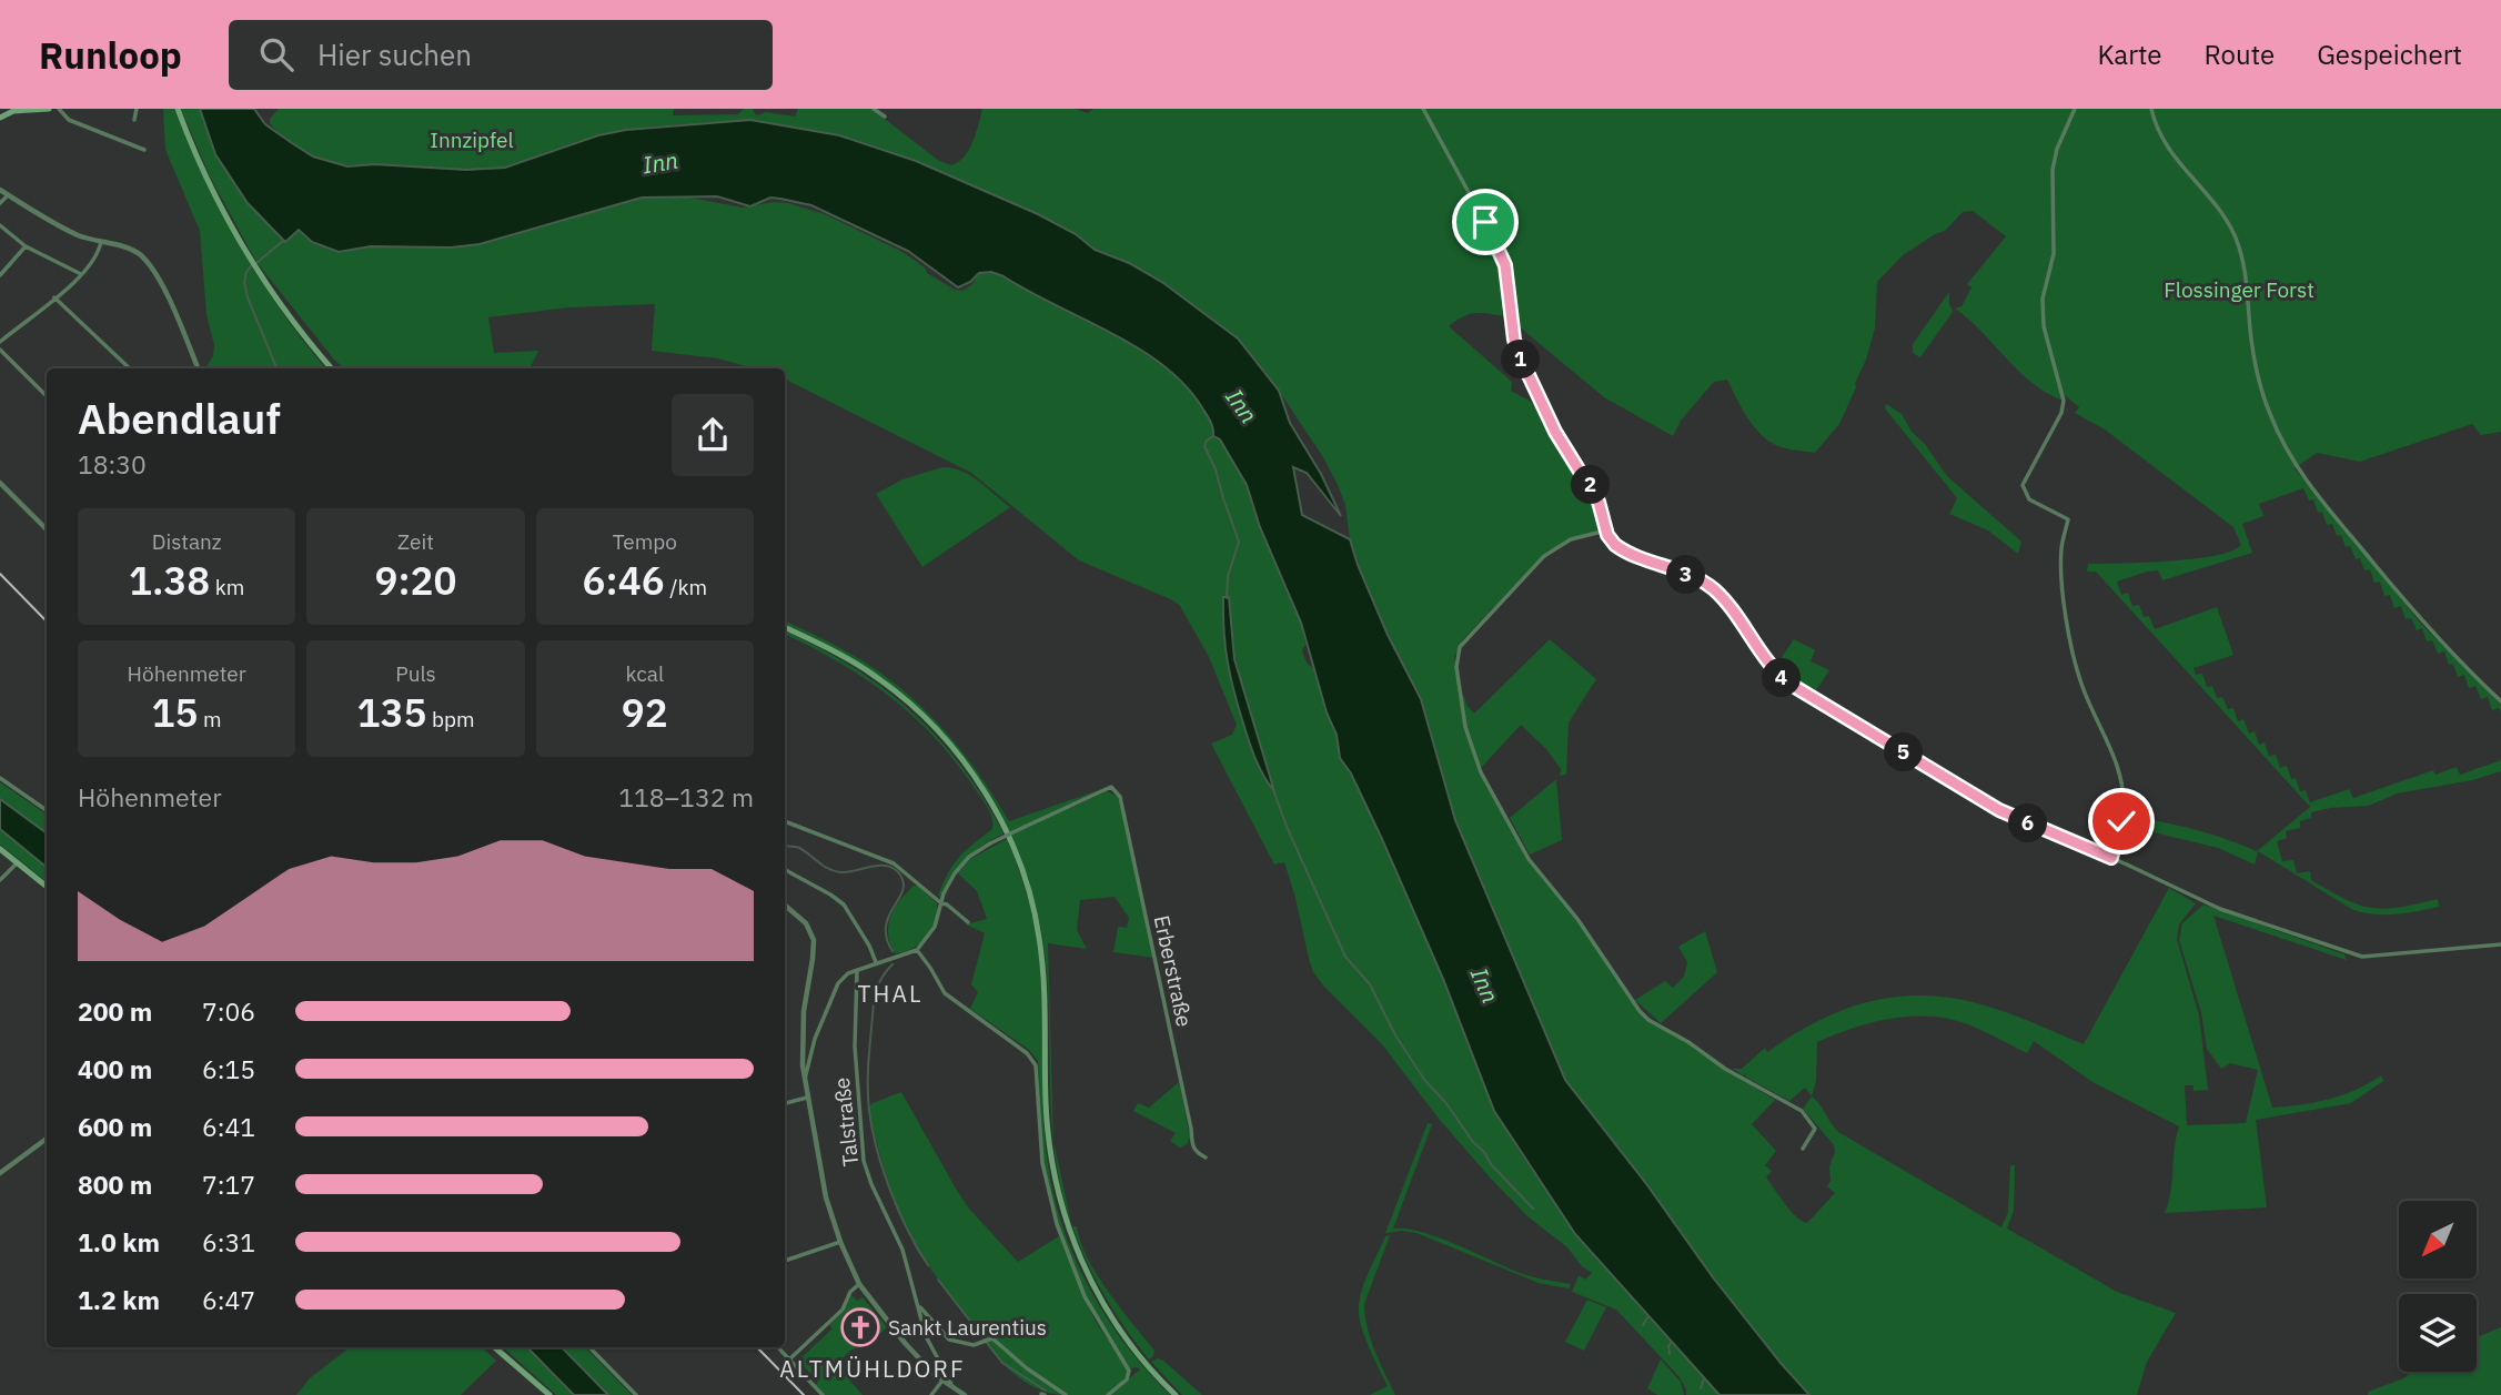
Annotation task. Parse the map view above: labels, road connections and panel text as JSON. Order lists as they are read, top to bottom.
{
  "streets": {
    "street": ["Erberstraße", "Talstraße"]
  },
  "districts": ["THAL", "ALTMÜHLDORF"],
  "water": ["Inn"],
  "parks": ["Innzipfel", "Flossinger Forst"],
  "places": {
    "church": ["Sankt Laurentius"]
  },
  "north": "bottom left",
  "page": {
    "header": "Runloop",
    "search": "Hier suchen",
    "nav": ["Karte", "Route", "Gespeichert"],
    "pins": [
      "1",
      "2",
      "3",
      "4",
      "5",
      "6"
    ],
    "heading": ["Abendlauf", "18:30"],
    "stats": [
      ["Distanz", "1.38 km"],
      ["Zeit", "9:20"],
      ["Tempo", "6:46 /km"],
      ["Höhenmeter", "15 m"],
      ["Puls", "135 bpm"],
      ["kcal", "92"]
    ],
    "chart": ["Höhenmeter", "118–132 m"],
    "list": [
      {
        "name": "200 m",
        "note": "7:06"
      },
      {
        "name": "400 m",
        "note": "6:15"
      },
      {
        "name": "600 m",
        "note": "6:41"
      },
      {
        "name": "800 m",
        "note": "7:17"
      },
      {
        "name": "1.0 km",
        "note": "6:31"
      },
      {
        "name": "1.2 km",
        "note": "6:47"
      }
    ]
  }
}
